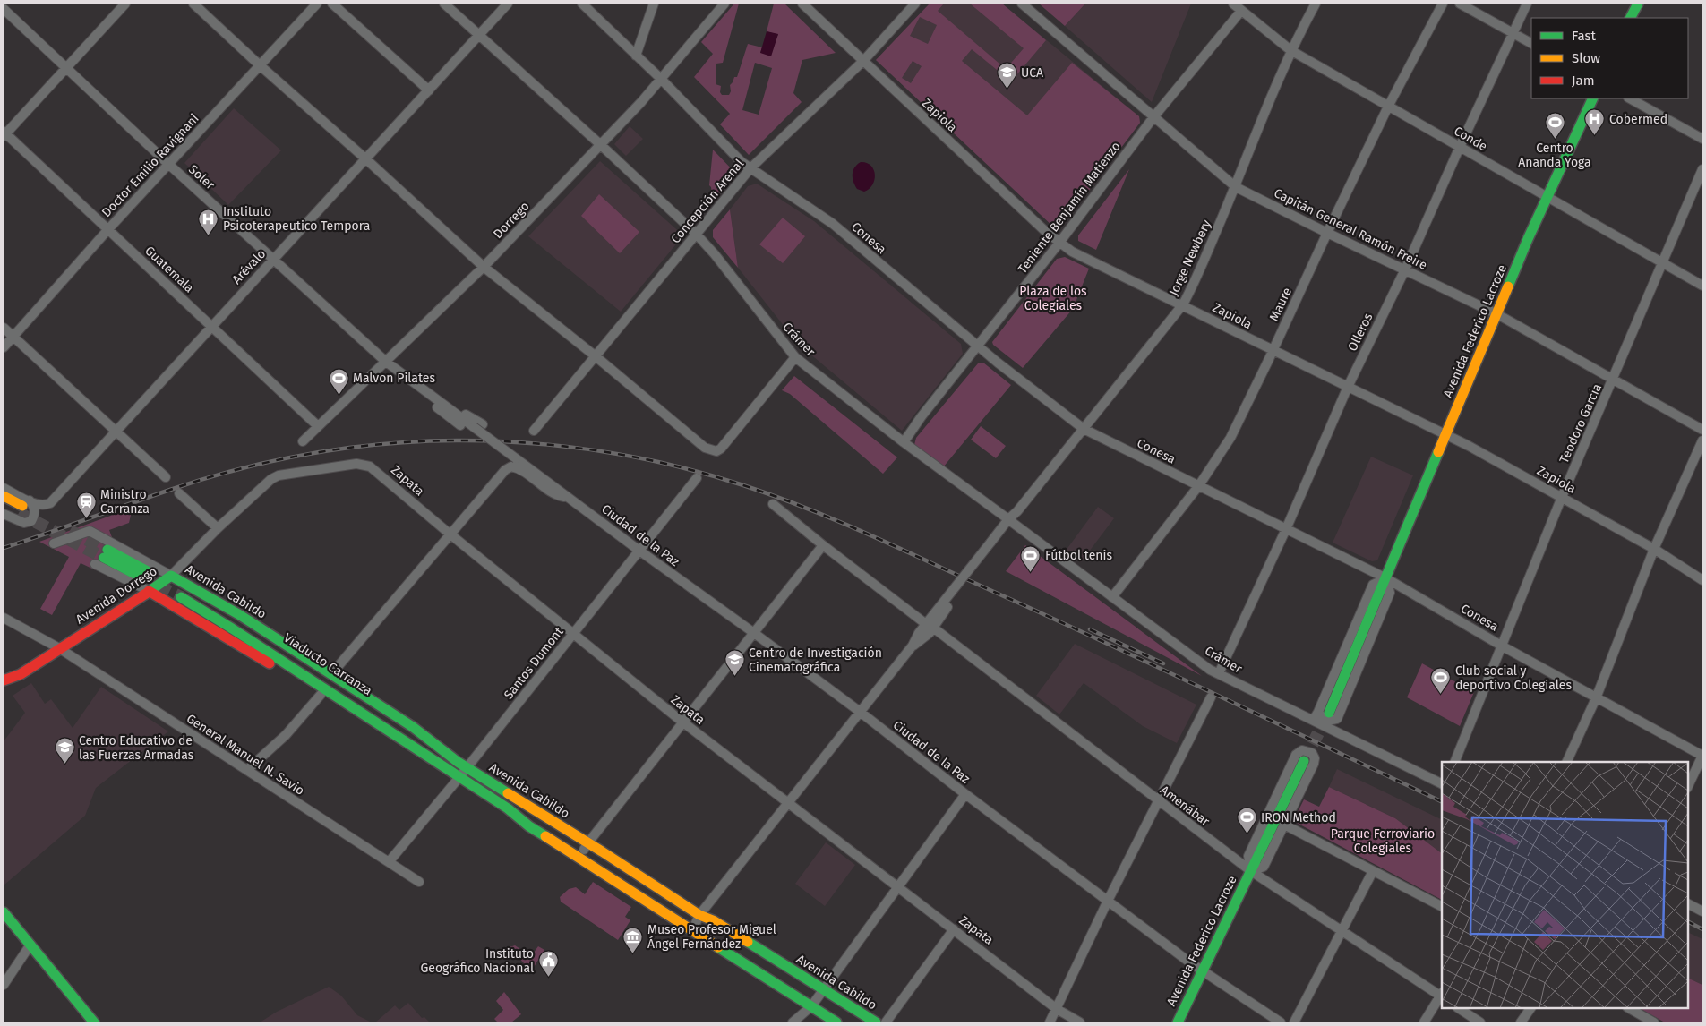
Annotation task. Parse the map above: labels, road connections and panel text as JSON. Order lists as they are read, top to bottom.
{
  "streets": {
    "main road": [
      "Avenida Federico Lacroze",
      "Avenida Cabildo",
      "Avenida Dorrego",
      "Viaducto Carranza"
    ],
    "street": [
      "Zapiola",
      "Conde",
      "Doctor Emilio Ravignani",
      "Soler",
      "Concepción Arenal",
      "Teniente Benjamín Matienzo",
      "Dorrego",
      "Capitán General Ramón Freire",
      "Conesa",
      "Jorge Newbery",
      "Arévalo",
      "Guatemala",
      "Maure",
      "Olleros",
      "Crámer",
      "Teodoro García",
      "Zapata",
      "Ciudad de la Paz",
      "Santos Dumont",
      "General Manuel N. Savio",
      "Amenábar"
    ]
  },
  "crossings": [
    ["Zapiola", "Concepción Arenal"],
    ["Zapiola", "Teniente Benjamín Matienzo"],
    ["Zapiola", "Jorge Newbery"],
    ["Zapiola", "Maure"],
    ["Zapiola", "Avenida Federico Lacroze"],
    ["Zapiola", "Olleros"],
    ["Zapiola", "Teodoro García"],
    ["Conde", "Teniente Benjamín Matienzo"],
    ["Conde", "Jorge Newbery"],
    ["Conde", "Maure"],
    ["Conde", "Avenida Federico Lacroze"],
    ["Conde", "Olleros"],
    ["Conde", "Teodoro García"],
    ["Doctor Emilio Ravignani", "Soler"],
    ["Doctor Emilio Ravignani", "Guatemala"],
    ["Soler", "Dorrego"],
    ["Soler", "Arévalo"],
    ["Soler", "Ciudad de la Paz"],
    ["Concepción Arenal", "Conesa"],
    ["Concepción Arenal", "Crámer"],
    ["Teniente Benjamín Matienzo", "Capitán General Ramón Freire"],
    ["Teniente Benjamín Matienzo", "Conesa"],
    ["Teniente Benjamín Matienzo", "Crámer"],
    ["Dorrego", "Conesa"],
    ["Dorrego", "Guatemala"],
    ["Dorrego", "Crámer"],
    ["Dorrego", "Ciudad de la Paz"],
    ["Capitán General Ramón Freire", "Jorge Newbery"],
    ["Capitán General Ramón Freire", "Maure"],
    ["Capitán General Ramón Freire", "Avenida Federico Lacroze"],
    ["Capitán General Ramón Freire", "Olleros"],
    ["Capitán General Ramón Freire", "Teodoro García"],
    ["Conesa", "Jorge Newbery"],
    ["Conesa", "Maure"],
    ["Conesa", "Avenida Federico Lacroze"],
    ["Conesa", "Olleros"],
    ["Conesa", "Teodoro García"],
    ["Jorge Newbery", "Crámer"],
    ["Arévalo", "Guatemala"],
    ["Arévalo", "Crámer"],
    ["Maure", "Crámer"],
    ["Avenida Federico Lacroze", "Crámer"],
    ["Avenida Federico Lacroze", "Ciudad de la Paz"],
    ["Avenida Federico Lacroze", "Amenábar"],
    ["Olleros", "Crámer"],
    ["Zapata", "Avenida Dorrego"],
    ["Zapata", "Santos Dumont"],
    ["Ciudad de la Paz", "Santos Dumont"],
    ["Avenida Cabildo", "Avenida Dorrego"],
    ["Avenida Cabildo", "Santos Dumont"],
    ["Avenida Cabildo", "Viaducto Carranza"],
    ["Avenida Dorrego", "General Manuel N. Savio"],
    ["Santos Dumont", "Viaducto Carranza"],
    ["Santos Dumont", "General Manuel N. Savio"]
  ],
  "parks": ["Plaza de los Colegiales", "Parque Ferroviario Colegiales"],
  "places": {
    "school or university": ["UCA", "Centro de Investigación Cinematográfica", "Centro Educativo de las Fuerzas Armadas"],
    "hospital": ["Cobermed", "Instituto Psicoterapeutico Tempora"],
    "sports": [
      "Centro Ananda Yoga",
      "Malvon Pilates",
      "Fútbol tenis",
      "Club social y deportivo Colegiales",
      "IRON Method"
    ],
    "station": ["Ministro Carranza"],
    "museum": ["Museo Profesor Miguel Ángel Fernández"],
    "public building": ["Instituto Geográfico Nacional"]
  },
  "legend": ["Fast", "Slow", "Jam"]
}
